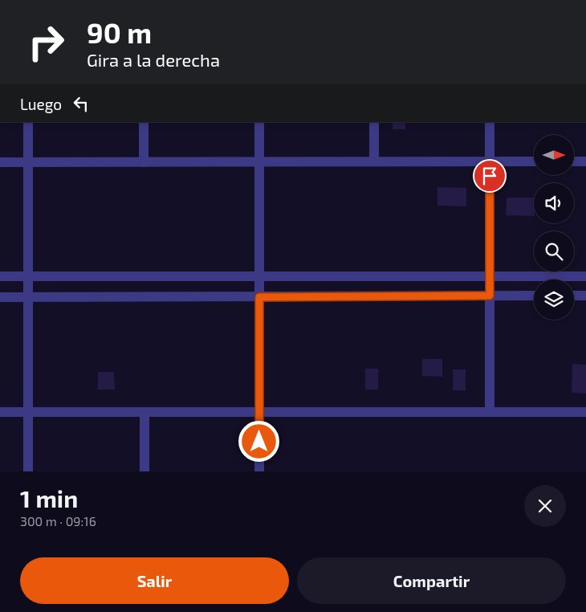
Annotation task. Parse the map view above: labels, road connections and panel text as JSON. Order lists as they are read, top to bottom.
{
  "north": "right",
  "page": {
    "turn": ["90 m", "Gira a la derecha"],
    "then": "Luego",
    "heading": ["1 min", "300 m · 09:16"],
    "buttons": ["Salir", "Compartir"]
  }
}
